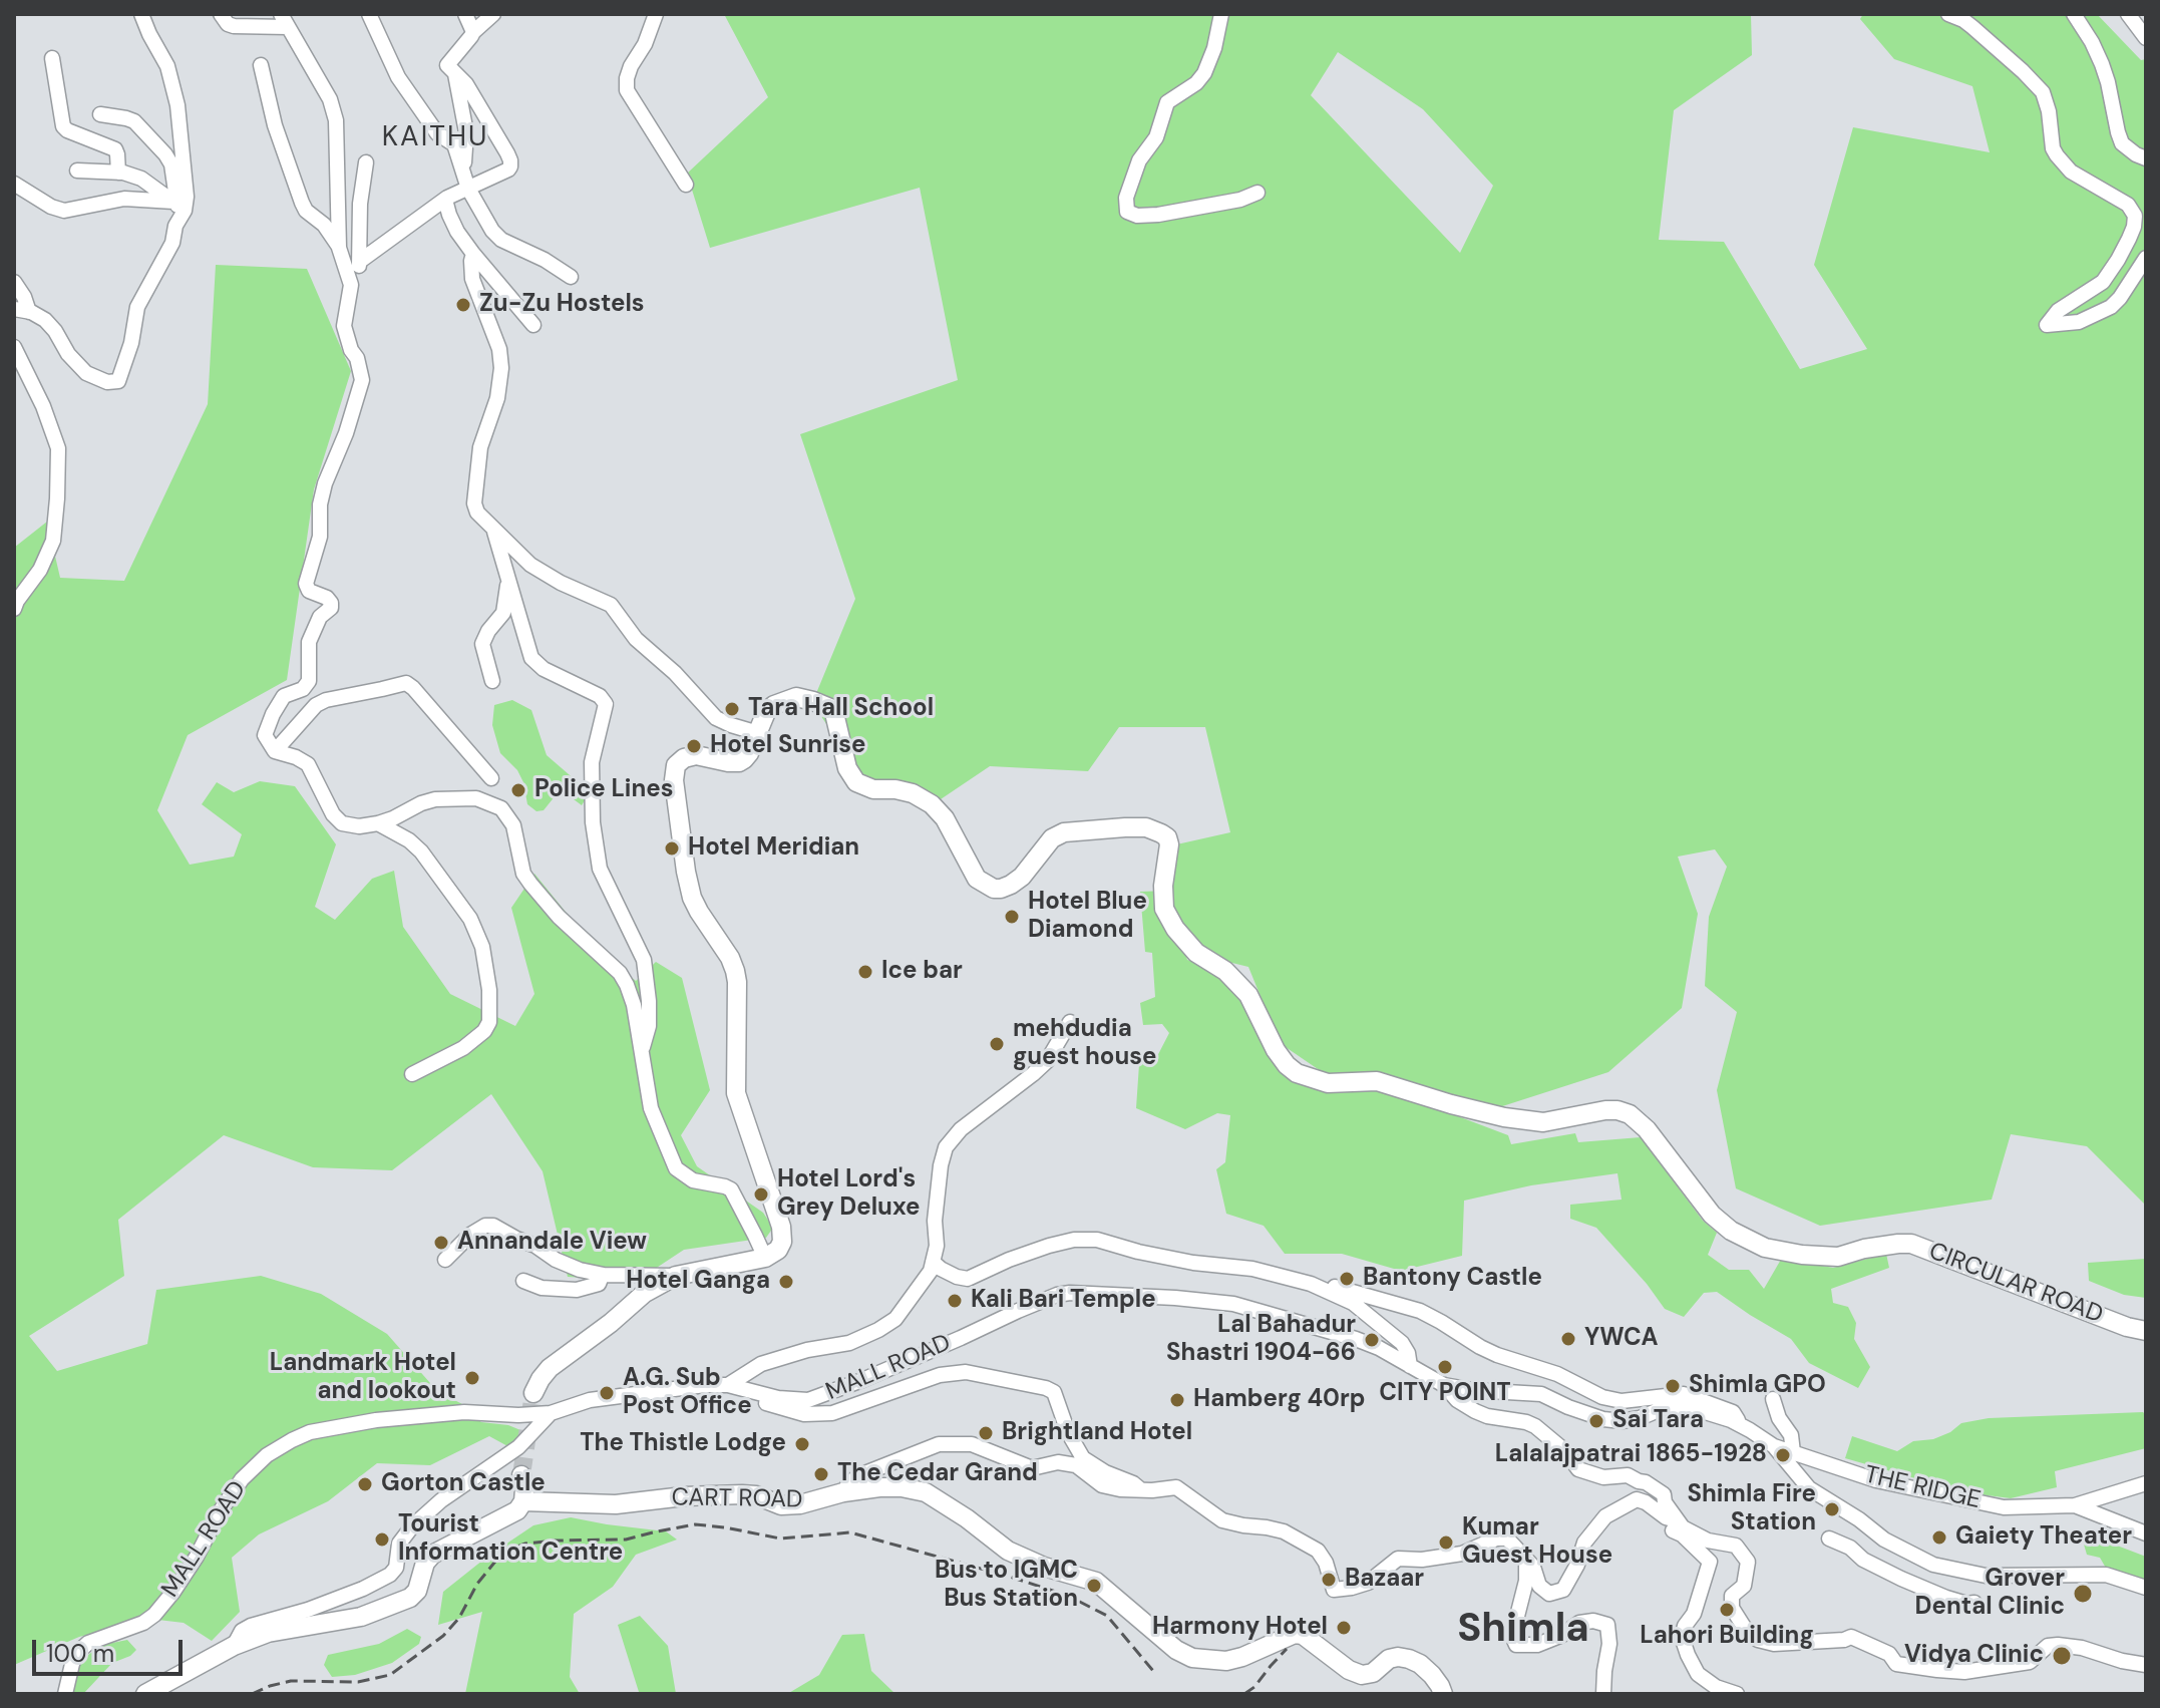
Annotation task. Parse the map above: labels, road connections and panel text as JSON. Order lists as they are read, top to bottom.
{
  "streets": {
    "main road": ["CIRCULAR ROAD", "CART ROAD"],
    "street": ["MALL ROAD", "THE RIDGE"]
  },
  "crossings": [
    ["MALL ROAD", "THE RIDGE"]
  ],
  "districts": ["KAITHU", "Shimla"],
  "places": [
    "Zu-Zu Hostels",
    "Tara Hall School",
    "Hotel Sunrise",
    "Police Lines",
    "Hotel Meridian",
    "Hotel Blue Diamond",
    "Ice bar",
    "mehdudia guest house",
    "Hotel Lord's Grey Deluxe",
    "Annandale View",
    "Bantony Castle",
    "Hotel Ganga",
    "Kali Bari Temple",
    "YWCA",
    "Lal Bahadur Shastri 1904-66",
    "CITY POINT",
    "Landmark Hotel and lookout",
    "Shimla GPO",
    "A.G. Sub Post Office",
    "Hamberg 40rp",
    "Sai Tara",
    "Brightland Hotel",
    "The Thistle Lodge",
    "Lalalajpatrai 1865-1928",
    "The Cedar Grand",
    "Gorton Castle",
    "Shimla Fire Station",
    "Gaiety Theater",
    "Tourist Information Centre",
    "Kumar Guest House",
    "Bazaar",
    "Bus to IGMC Bus Station",
    "Grover Dental Clinic",
    "Lahori Building",
    "Harmony Hotel",
    "Vidya Clinic"
  ],
  "scale_bar": "100 m"
}
